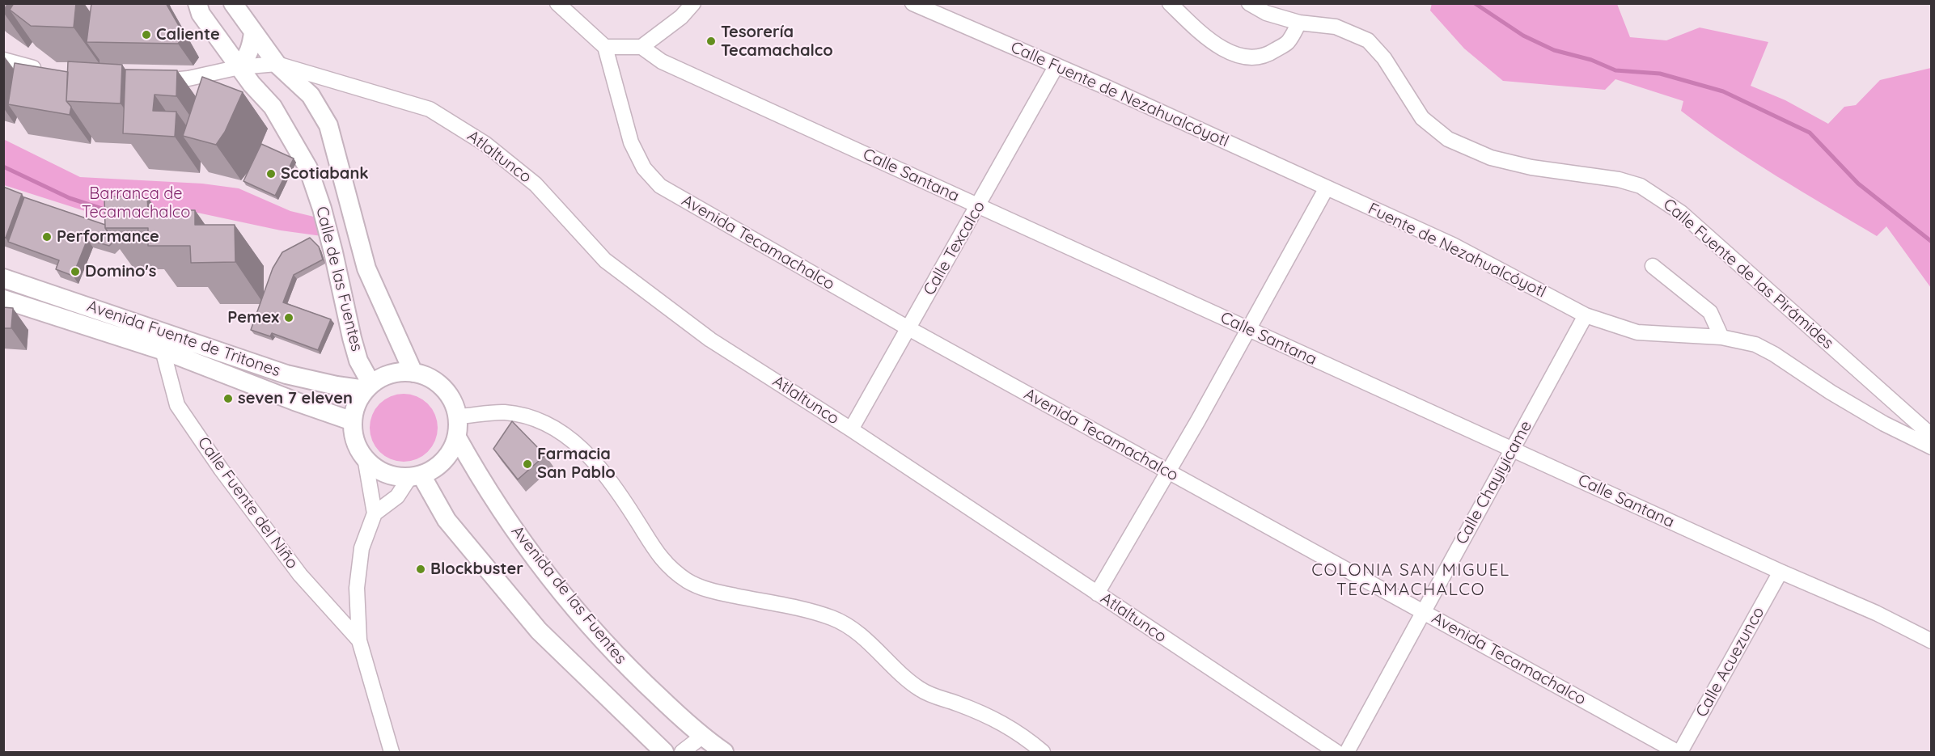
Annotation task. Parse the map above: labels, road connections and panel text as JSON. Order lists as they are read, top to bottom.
{
  "streets": {
    "main road": ["Calle de las Fuentes", "Avenida Fuente de Tritones", "Avenida de las Fuentes"],
    "street": [
      "Calle Fuente de Nezahualcóyotl",
      "Atlaltunco",
      "Calle Santana",
      "Avenida Tecamachalco",
      "Calle Texcalco",
      "Fuente de Nezahualcóyotl",
      "Calle Fuente de las Pirámides",
      "Calle Chayiyicame",
      "Calle Fuente del Niño",
      "Calle Acuezunco"
    ]
  },
  "crossings": [
    ["Calle Fuente de Nezahualcóyotl", "Calle Texcalco"],
    ["Calle Fuente de Nezahualcóyotl", "Fuente de Nezahualcóyotl"],
    ["Atlaltunco", "Calle Texcalco"],
    ["Atlaltunco", "Calle de las Fuentes"],
    ["Calle Santana", "Calle Texcalco"],
    ["Calle Santana", "Calle Chayiyicame"],
    ["Calle Santana", "Calle Acuezunco"],
    ["Avenida Tecamachalco", "Calle Texcalco"],
    ["Avenida Tecamachalco", "Calle Chayiyicame"],
    ["Avenida Tecamachalco", "Calle Acuezunco"],
    ["Fuente de Nezahualcóyotl", "Calle Chayiyicame"],
    ["Calle de las Fuentes", "Avenida Fuente de Tritones"],
    ["Calle de las Fuentes", "Avenida de las Fuentes"],
    ["Avenida Fuente de Tritones", "Calle Fuente del Niño"],
    ["Avenida Fuente de Tritones", "Avenida de las Fuentes"]
  ],
  "districts": ["COLONIA SAN MIGUEL TECAMACHALCO"],
  "parks": ["Barranca de Tecamachalco"],
  "places": [
    "Caliente",
    "Tesorería Tecamachalco",
    "Scotiabank",
    "Performance",
    "Domino's",
    "Pemex",
    "seven 7 eleven",
    "Farmacia San Pablo",
    "Blockbuster"
  ]
}
